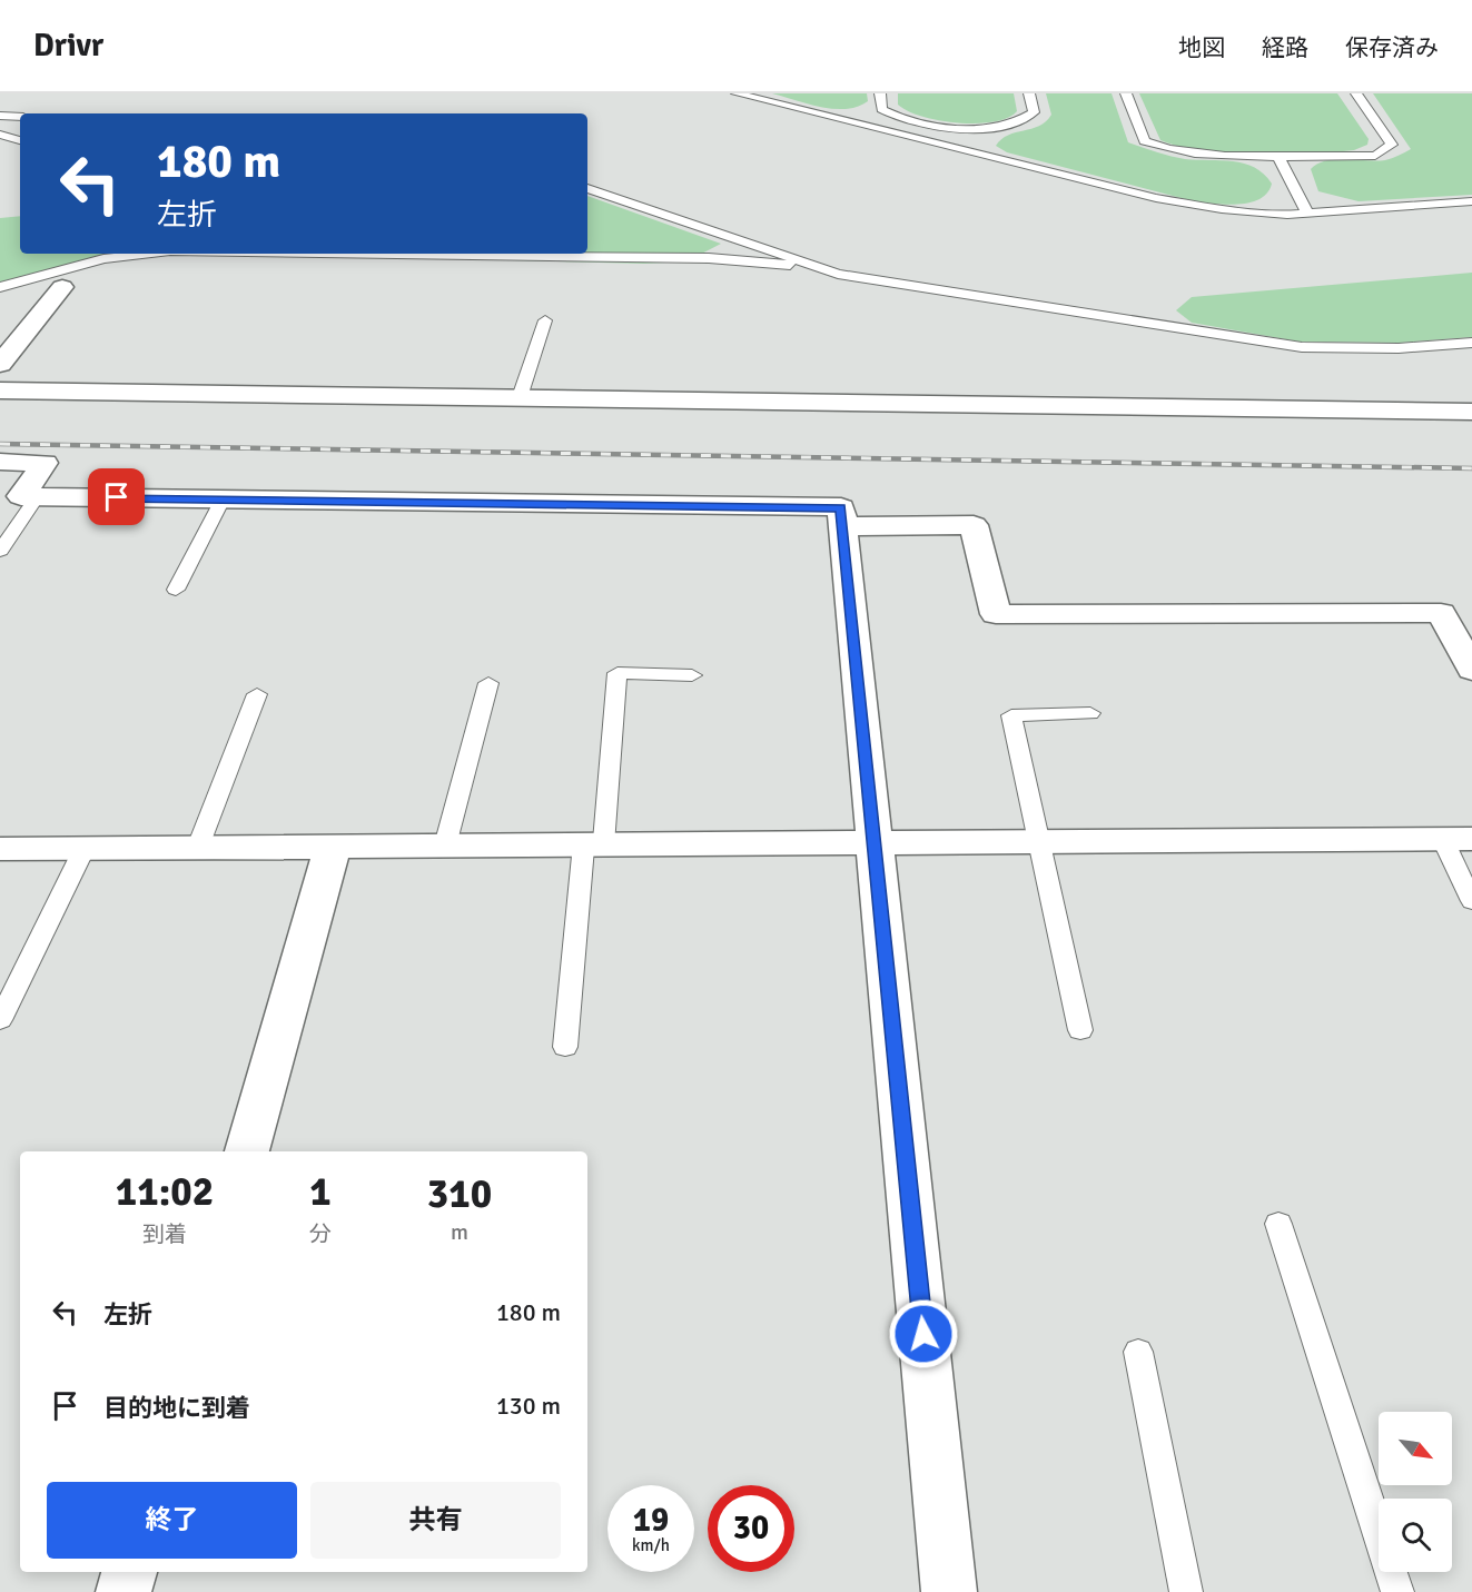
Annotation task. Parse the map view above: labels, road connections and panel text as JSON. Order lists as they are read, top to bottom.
{
  "north": "bottom right",
  "page": {
    "header": "Drivr",
    "nav": ["地図", "経路", "保存済み"],
    "turn": ["180 m", "左折"],
    "eta": [
      "11:02",
      "到着",
      "1",
      "分",
      "310",
      "m"
    ],
    "list": [
      {
        "name": "左折",
        "value": "180 m"
      },
      {
        "name": "目的地に到着",
        "value": "130 m"
      }
    ],
    "buttons": ["終了", "共有"],
    "speed": "19 km/h",
    "limit": "30"
  }
}
